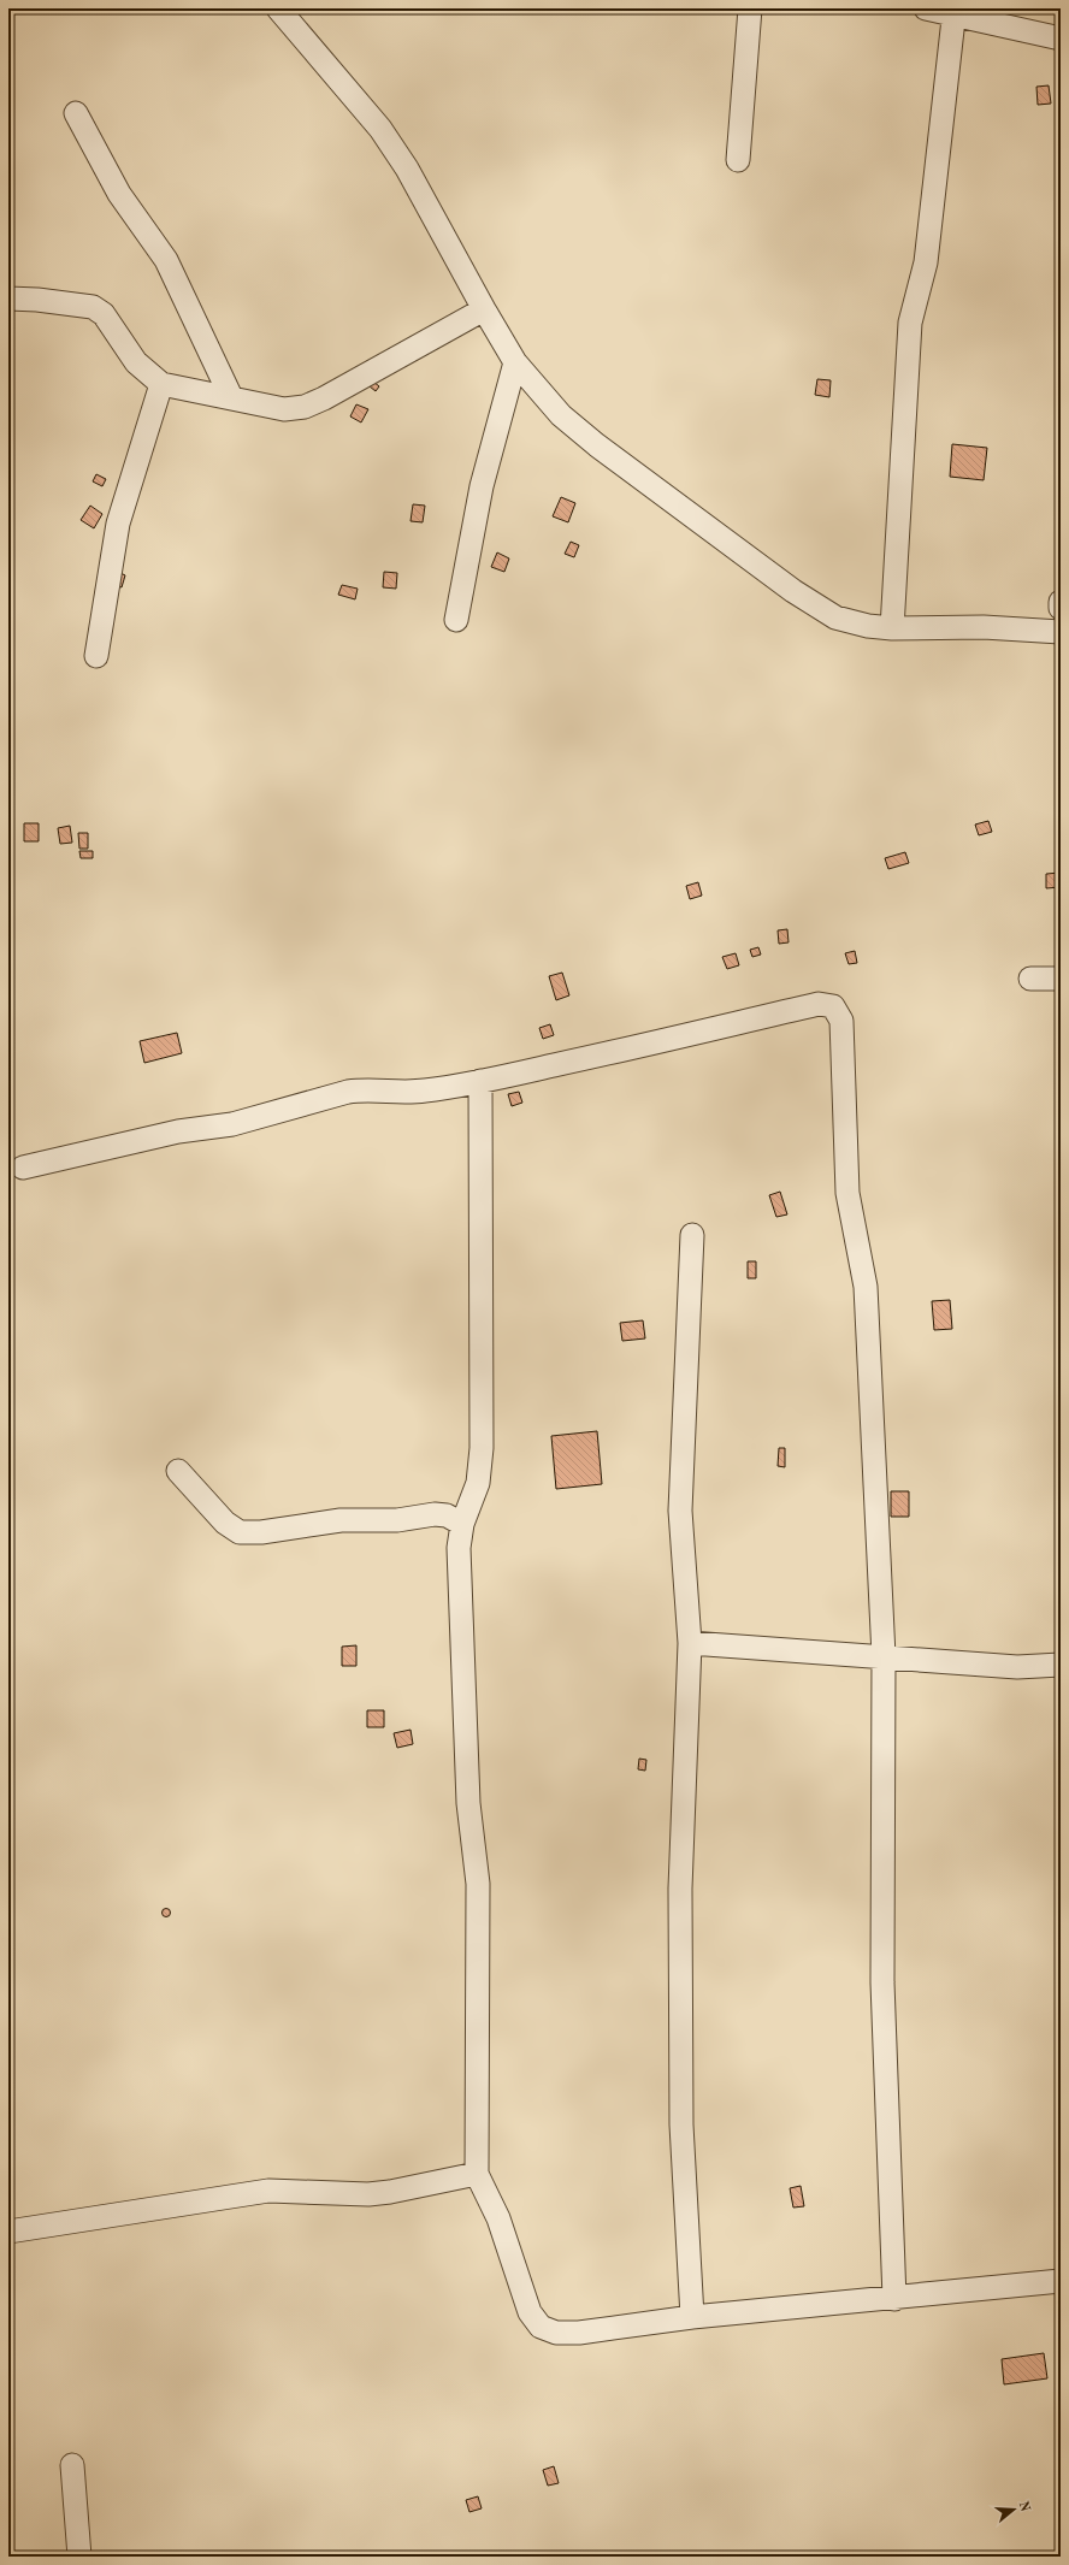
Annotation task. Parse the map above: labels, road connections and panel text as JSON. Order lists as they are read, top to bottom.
{
  "north": "right"
}
